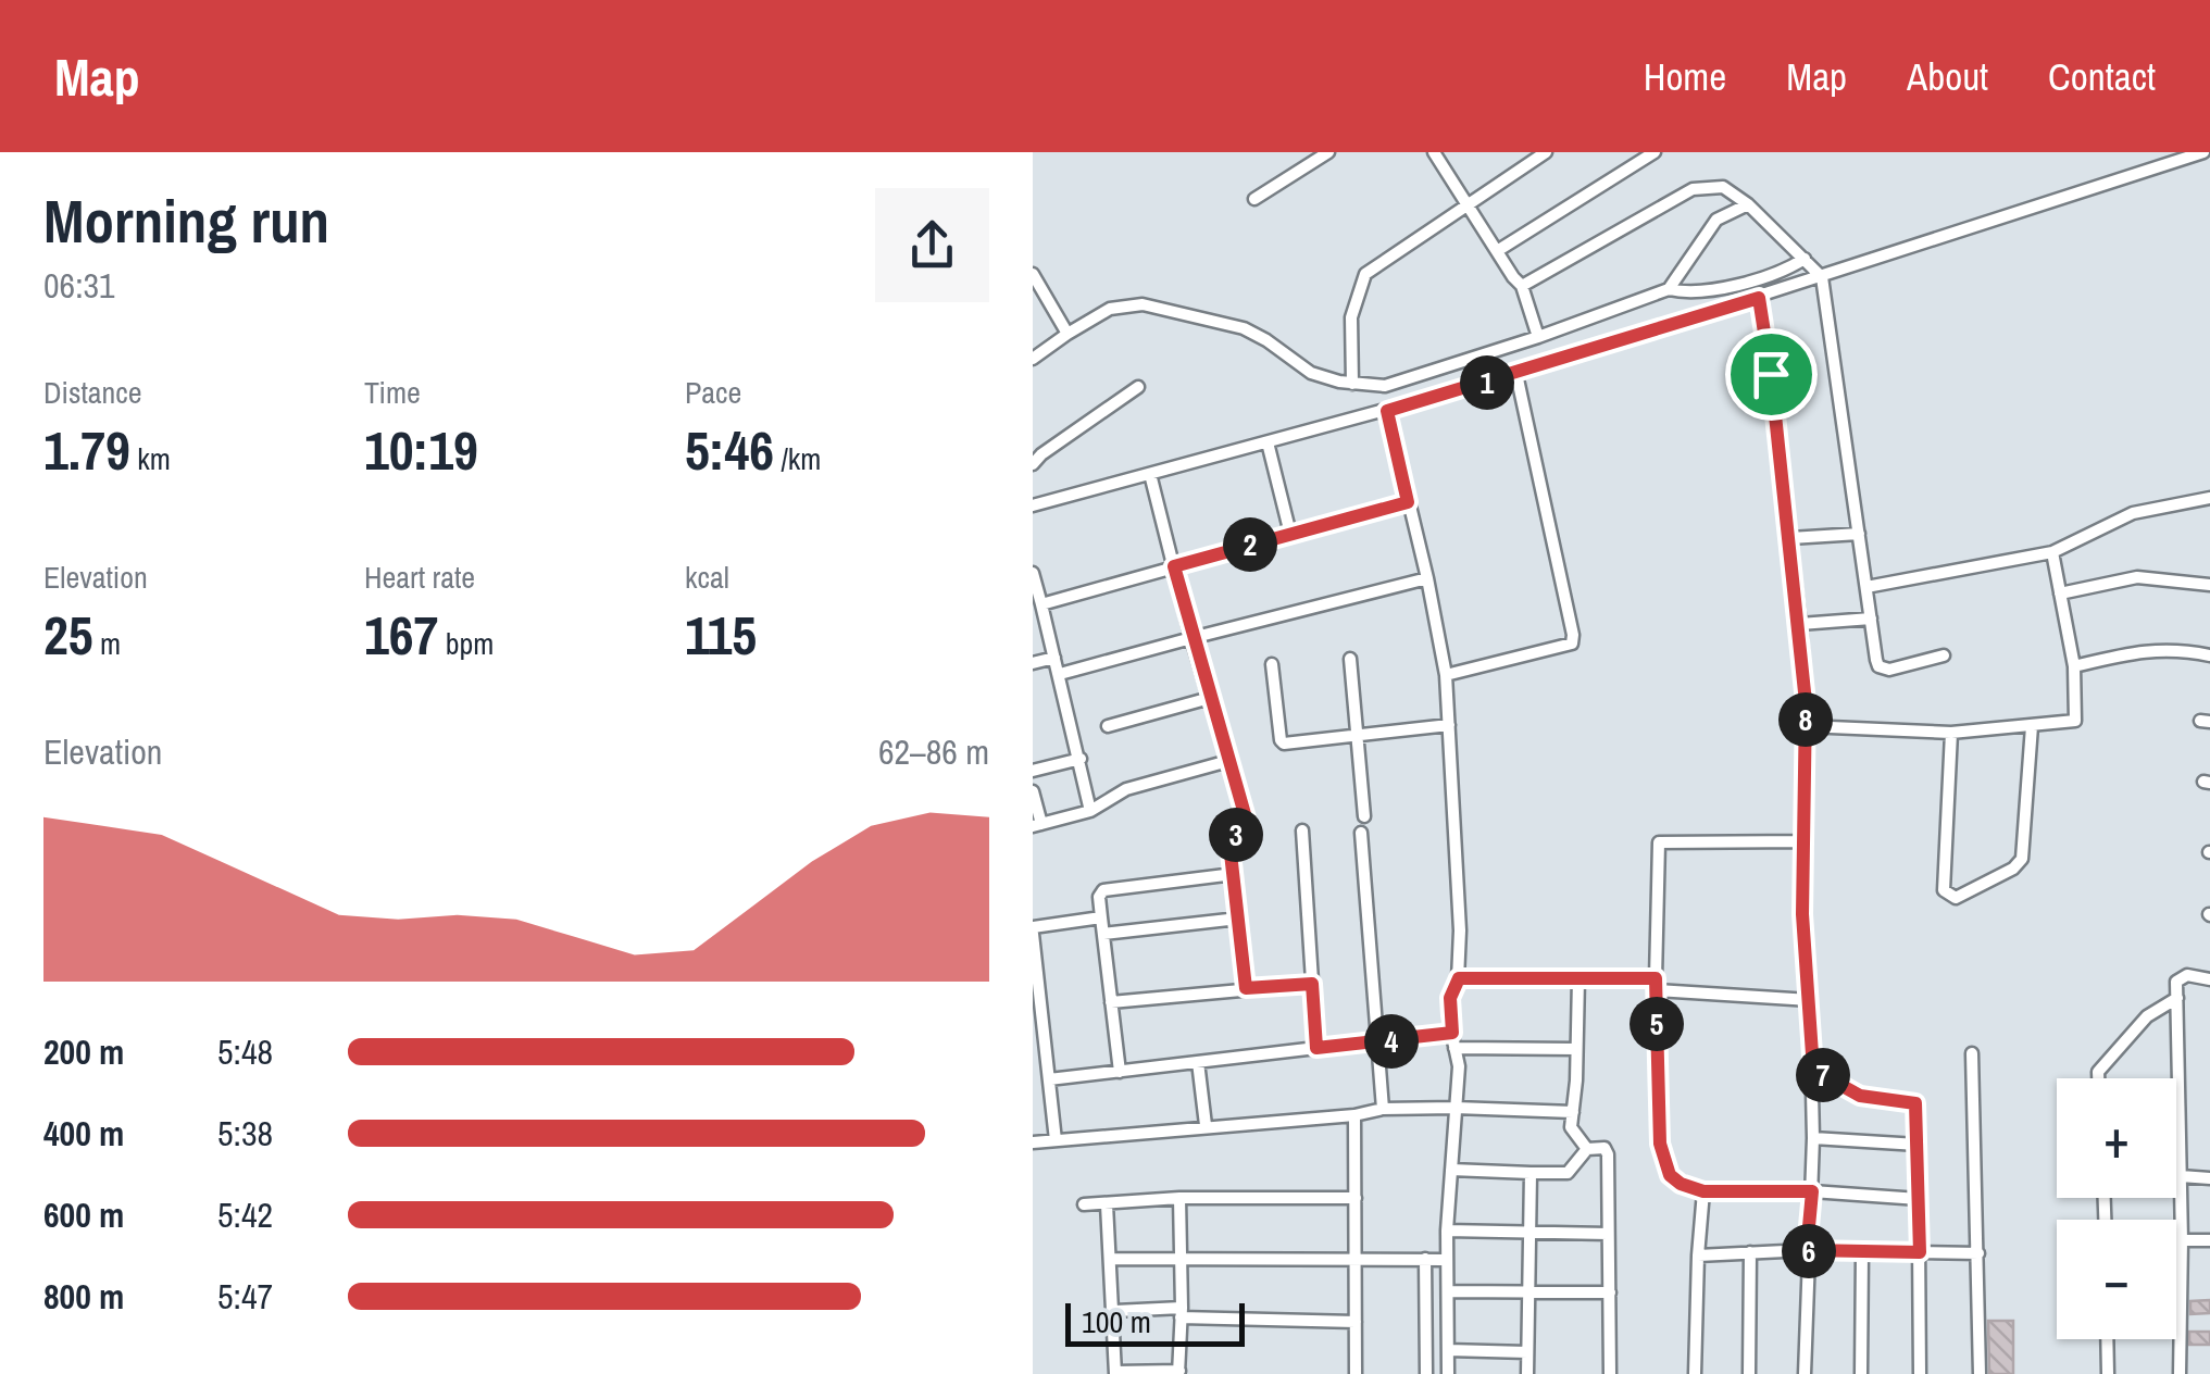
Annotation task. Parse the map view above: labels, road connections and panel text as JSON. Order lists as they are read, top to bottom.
{
  "scale_bar": "100 m",
  "page": {
    "header": "Map",
    "nav": [
      "Home",
      "Map",
      "About",
      "Contact"
    ],
    "heading": ["Morning run", "06:31"],
    "stats": [
      ["Distance", "1.79 km"],
      ["Time", "10:19"],
      ["Pace", "5:46 /km"],
      ["Elevation", "25 m"],
      ["Heart rate", "167 bpm"],
      ["kcal", "115"]
    ],
    "pins": [
      "1",
      "2",
      "8",
      "3",
      "5",
      "4",
      "7",
      "6"
    ],
    "chart": ["Elevation", "62–86 m"],
    "list": [
      {
        "name": "200 m",
        "note": "5:48"
      },
      {
        "name": "400 m",
        "note": "5:38"
      },
      {
        "name": "600 m",
        "note": "5:42"
      },
      {
        "name": "800 m",
        "note": "5:47"
      }
    ],
    "map_buttons": ["+", "−"],
    "scale": "100 m"
  }
}
